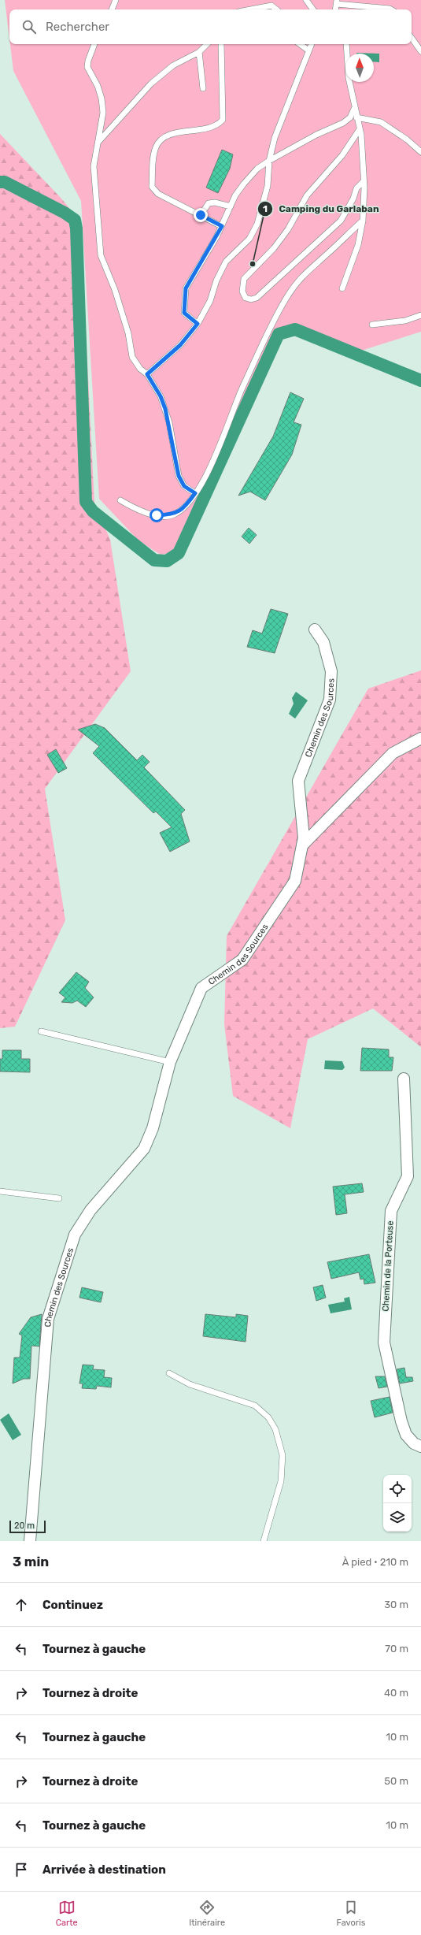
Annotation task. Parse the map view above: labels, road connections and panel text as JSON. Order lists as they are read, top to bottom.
{
  "streets": {
    "street": ["Chemin des Sources", "Chemin de la Porteuse"]
  },
  "places": ["Camping du Garlaban"],
  "scale_bar": "20 m",
  "north": "top",
  "page": {
    "search": "Rechercher",
    "scale": "20 m",
    "heading": ["3 min", "À pied · 210 m"],
    "list": [
      ["Continuez", "30 m"],
      ["Tournez à gauche", "70 m"],
      ["Tournez à droite", "40 m"],
      ["Tournez à gauche", "10 m"],
      ["Tournez à droite", "50 m"],
      ["Tournez à gauche", "10 m"],
      "Arrivée à destination"
    ],
    "nav": ["Carte", "Itinéraire", "Favoris"]
  }
}
